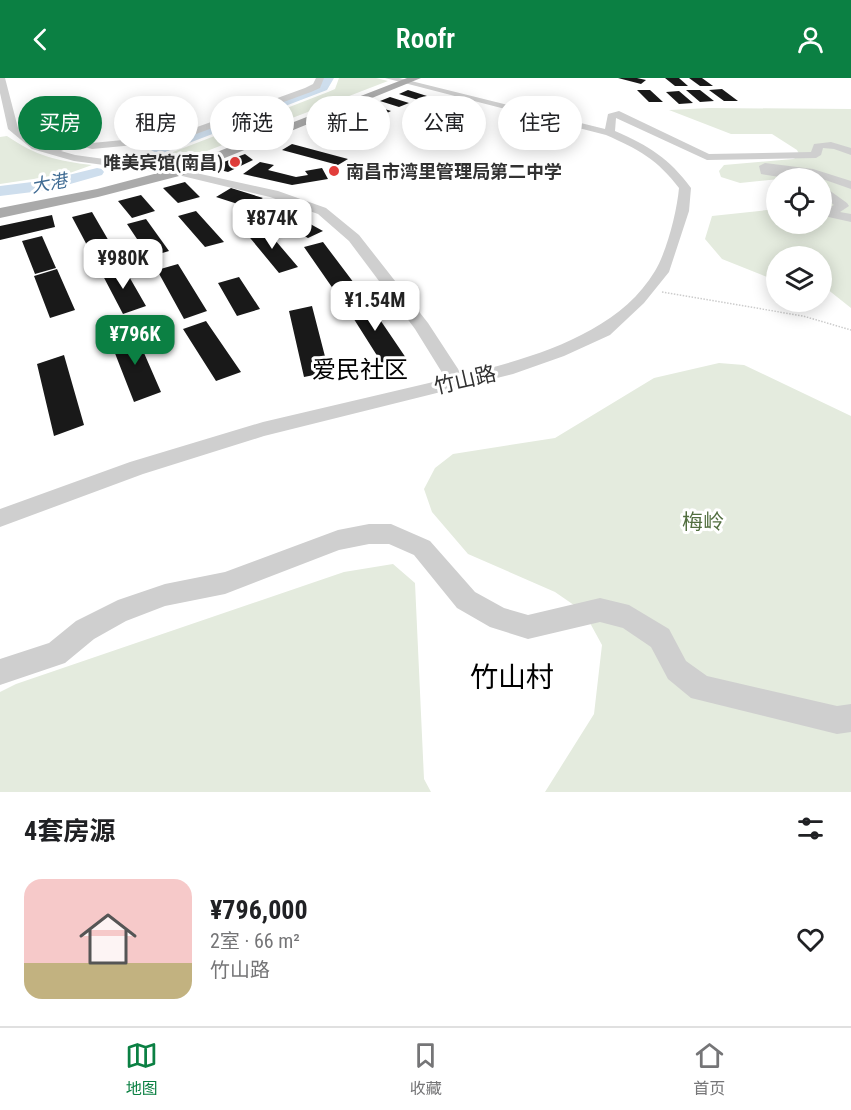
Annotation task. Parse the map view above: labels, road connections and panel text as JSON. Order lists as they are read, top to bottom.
{
  "streets": {
    "street": ["竹山路"]
  },
  "districts": ["爱民社区", "竹山村"],
  "water": ["大港"],
  "parks": ["梅岭"],
  "places": ["唯美宾馆(南昌)", "南昌市湾里管理局第二中学"],
  "page": {
    "header": "Roofr",
    "chip": [
      "买房",
      "租房",
      "筛选",
      "新上",
      "公寓",
      "住宅"
    ],
    "price": [
      "¥874K",
      "¥980K",
      "¥1.54M",
      "¥796K"
    ],
    "heading": "4套房源",
    "list": [
      {
        "name": "¥796,000",
        "note": "2室 · 66 m² · 竹山路"
      }
    ],
    "tabs": ["地图", "收藏", "首页"]
  }
}
